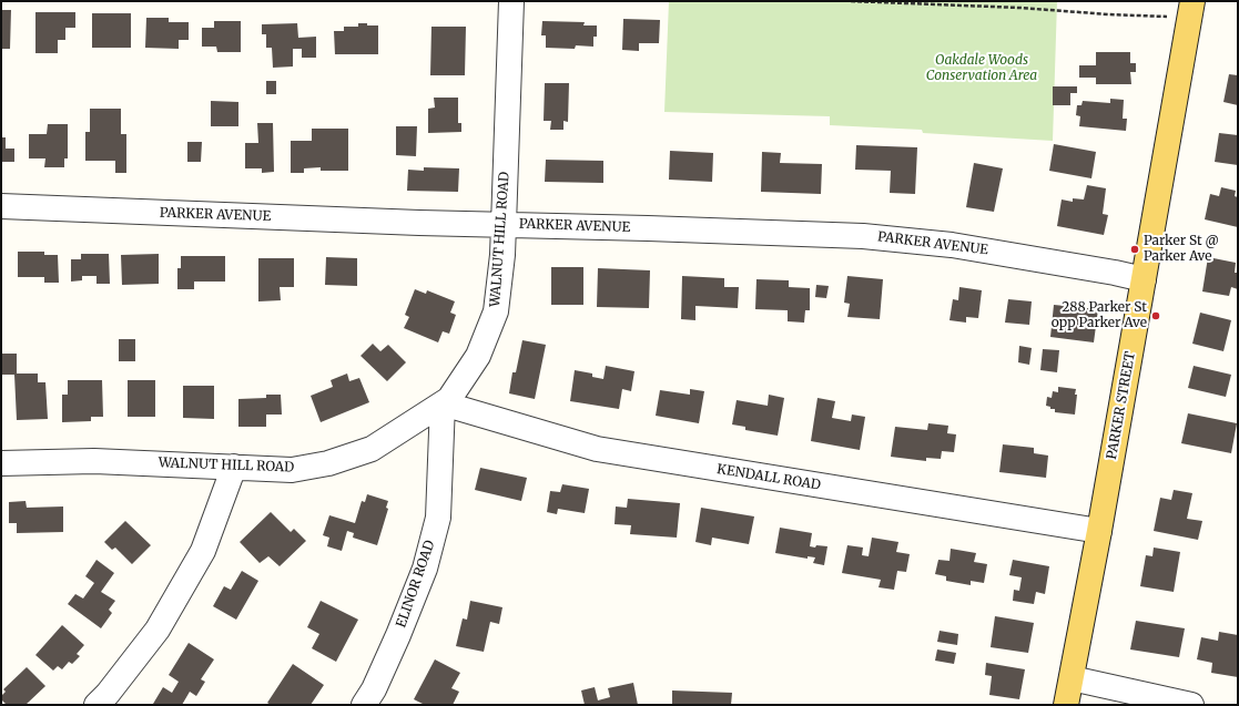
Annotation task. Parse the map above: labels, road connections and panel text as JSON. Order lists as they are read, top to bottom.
{
  "streets": {
    "main road": ["PARKER STREET"],
    "street": [
      "PARKER AVENUE",
      "WALNUT HILL ROAD",
      "KENDALL ROAD",
      "ELINOR ROAD"
    ]
  },
  "crossings": [
    ["PARKER AVENUE", "WALNUT HILL ROAD"],
    ["PARKER AVENUE", "PARKER STREET"],
    ["WALNUT HILL ROAD", "KENDALL ROAD"],
    ["WALNUT HILL ROAD", "ELINOR ROAD"],
    ["PARKER STREET", "KENDALL ROAD"],
    ["KENDALL ROAD", "ELINOR ROAD"]
  ],
  "parks": ["Oakdale Woods Conservation Area"],
  "places": ["Parker St @ Parker Ave", "288 Parker St opp Parker Ave"]
}
